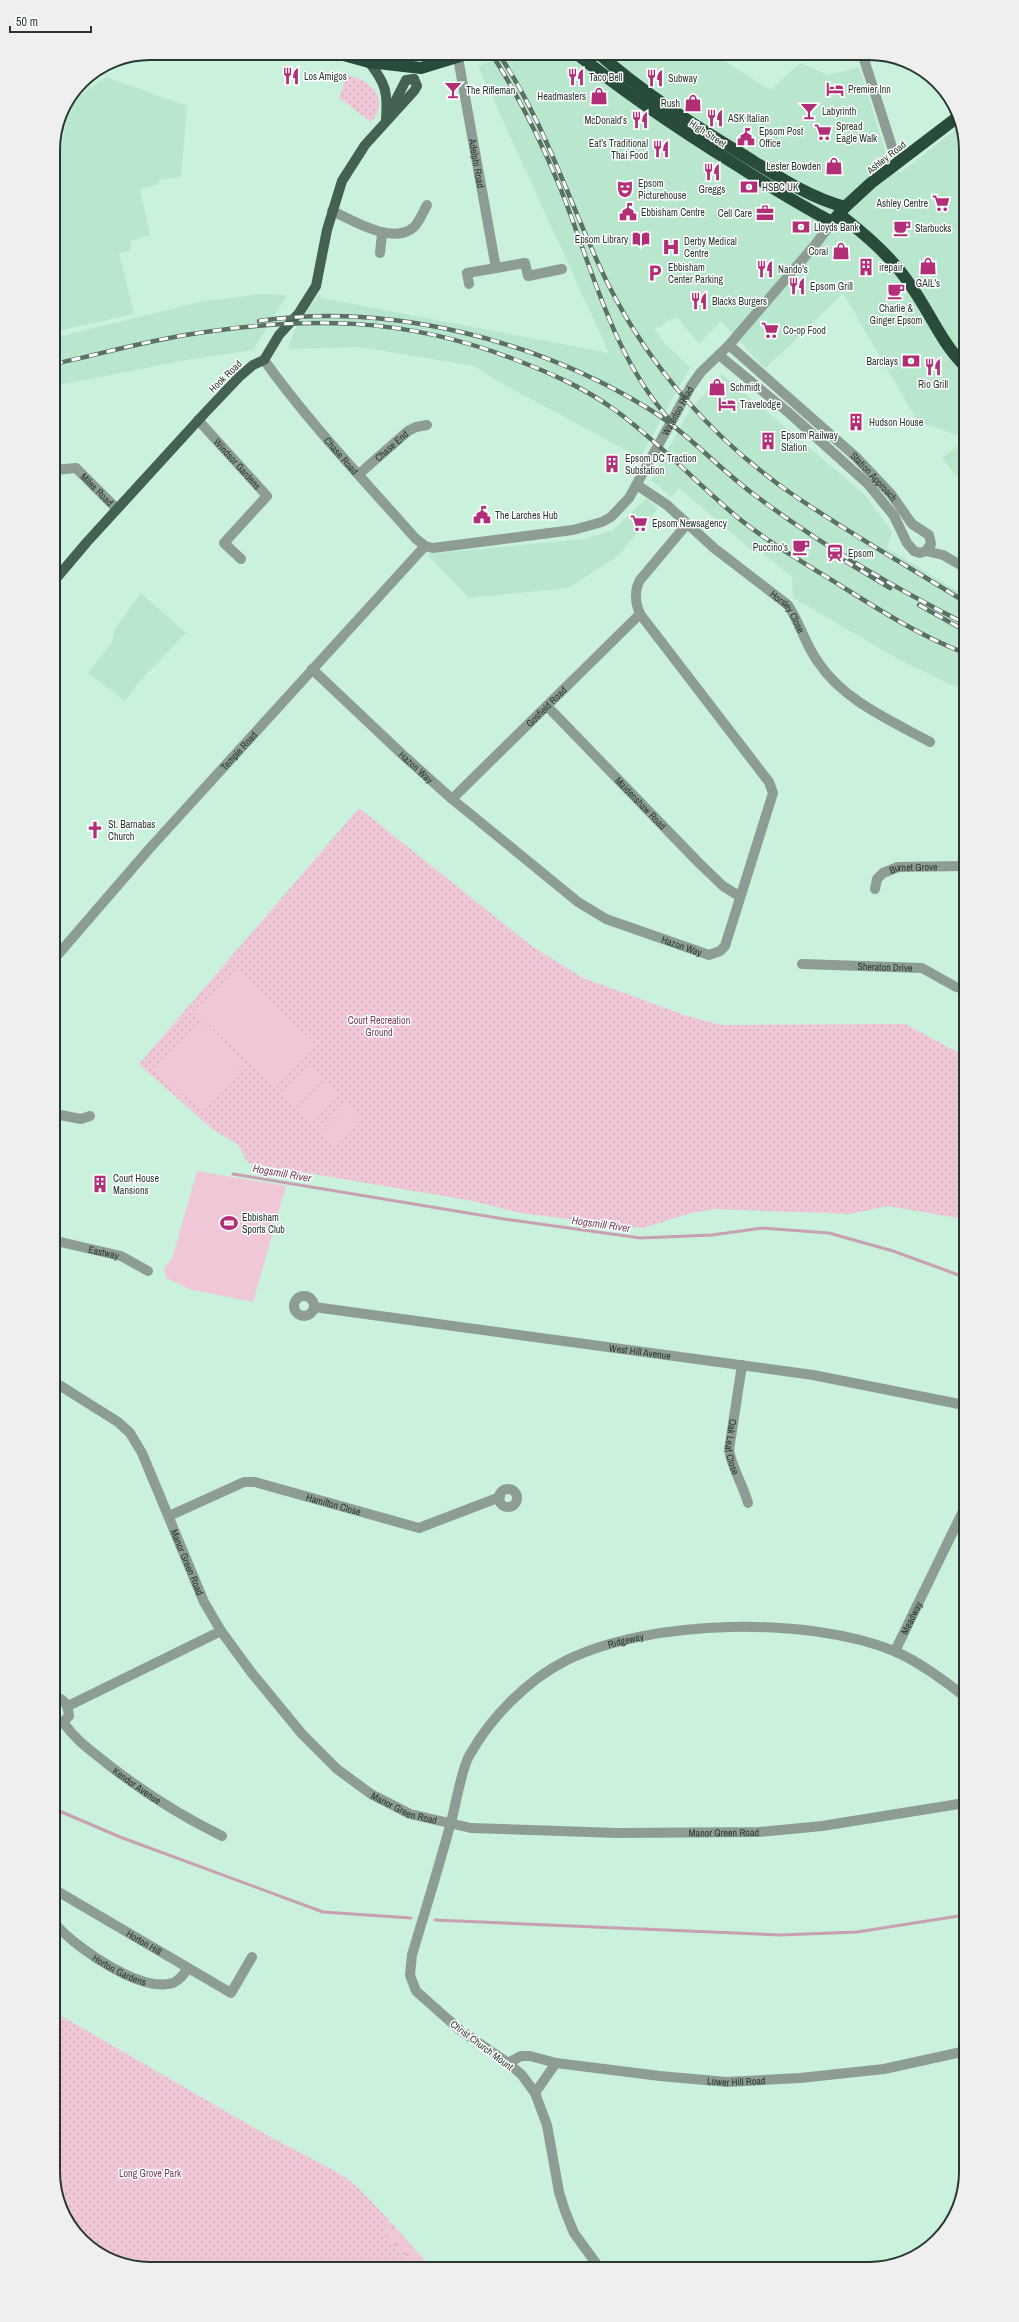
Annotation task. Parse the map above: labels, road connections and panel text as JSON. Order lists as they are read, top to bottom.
{
  "streets": {
    "highway": ["High Street", "Ashley Road"],
    "main road": ["Hook Road"],
    "street": [
      "Adelphi Road",
      "Waterloo Road",
      "Chase End",
      "Chase Road",
      "Windsor Gardens",
      "Station Approach",
      "Miles Road",
      "Horsley Close",
      "Gosfield Road",
      "Temple Road",
      "Hazon Way",
      "Maidenshaw Road",
      "Burnet Grove",
      "Sheraton Drive",
      "Eastway",
      "West Hill Avenue",
      "Oak Leaf Close",
      "Hamilton Close",
      "Manor Green Road",
      "Meadway",
      "Ridgeway",
      "Kendor Avenue",
      "Horton Hill",
      "Horton Gardens",
      "Christ Church Mount",
      "Lower Hill Road"
    ]
  },
  "crossings": [
    ["High Street", "Ashley Road"],
    ["High Street", "Waterloo Road"],
    ["Ashley Road", "Waterloo Road"],
    ["Hook Road", "Chase Road"],
    ["Hook Road", "Windsor Gardens"],
    ["Hook Road", "Miles Road"],
    ["Waterloo Road", "Chase Road"],
    ["Waterloo Road", "Station Approach"],
    ["Waterloo Road", "Horsley Close"],
    ["Waterloo Road", "Temple Road"],
    ["Chase End", "Chase Road"],
    ["Chase Road", "Temple Road"],
    ["Horsley Close", "Hazon Way"],
    ["Gosfield Road", "Hazon Way"],
    ["Gosfield Road", "Maidenshaw Road"],
    ["Temple Road", "Hazon Way"],
    ["Hazon Way", "Maidenshaw Road"],
    ["West Hill Avenue", "Oak Leaf Close"],
    ["Hamilton Close", "Manor Green Road"],
    ["Manor Green Road", "Ridgeway"],
    ["Manor Green Road", "Christ Church Mount"],
    ["Meadway", "Ridgeway"],
    ["Ridgeway", "Christ Church Mount"],
    ["Horton Hill", "Horton Gardens"],
    ["Christ Church Mount", "Lower Hill Road"]
  ],
  "water": ["Hogsmill River"],
  "parks": ["Court Recreation Ground", "Long Grove Park"],
  "places": {
    "restaurant": [
      "Los Amigos",
      "Taco Bell",
      "Subway",
      "ASK Italian",
      "McDonald's",
      "Eat’s Traditional Thai Food",
      "Greggs",
      "Nando's",
      "Epsom Grill",
      "Blacks Burgers",
      "Rio Grill"
    ],
    "hotel": ["Premier Inn", "Travelodge"],
    "bar": ["The Rifleman", "Labyrinth"],
    "shop": [
      "Headmasters",
      "Rush",
      "Lester Bowden",
      "Coral",
      "GAIL's",
      "Schmidt"
    ],
    "supermarket": [
      "Spread Eagle Walk",
      "Ashley Centre",
      "Co-op Food",
      "Epsom Newsagency"
    ],
    "public building": ["Epsom Post Office", "Ebbisham Centre", "The Larches Hub"],
    "bank": ["HSBC UK", "Lloyds Bank", "Barclays"],
    "theatre": ["Epsom Picturehouse"],
    "office": ["Cell Care"],
    "cafe": ["Starbucks", "Charlie & Ginger Epsom", "Puccino's"],
    "library": ["Epsom Library"],
    "hospital": ["Derby Medical Centre"],
    "building": [
      "irepair",
      "Hudson House",
      "Epsom Railway Station",
      "Epsom DC Traction Substation",
      "Court House Mansions"
    ],
    "parking": ["Ebbisham Center Parking"],
    "station": ["Epsom"],
    "church": ["St. Barnabas Church"],
    "sports": ["Ebbisham Sports Club"]
  },
  "scale_bar": "50 m"
}
